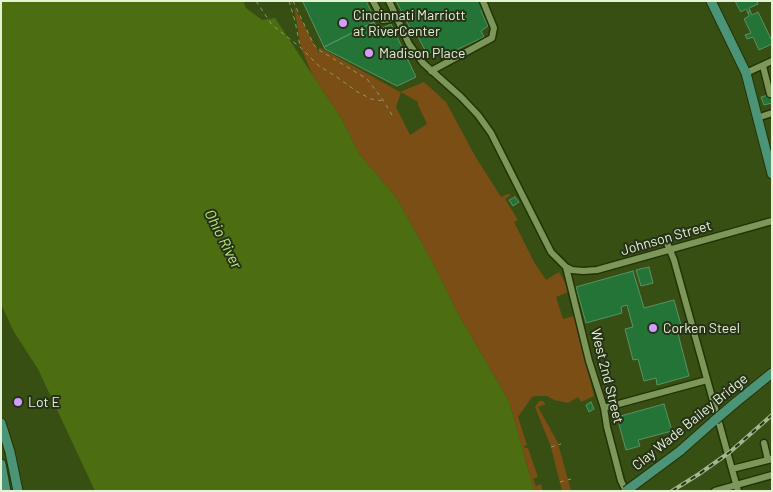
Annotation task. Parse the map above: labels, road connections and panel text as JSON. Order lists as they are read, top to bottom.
{
  "streets": {
    "main road": ["Clay Wade Bailey Bridge"],
    "street": ["Johnson Street", "West 2nd Street"]
  },
  "crossings": [
    ["Johnson Street", "West 2nd Street"],
    ["West 2nd Street", "Clay Wade Bailey Bridge"]
  ],
  "water": ["Ohio River"],
  "places": [
    "Cincinnati Marriott at RiverCenter",
    "Madison Place",
    "Corken Steel",
    "Lot E"
  ]
}
